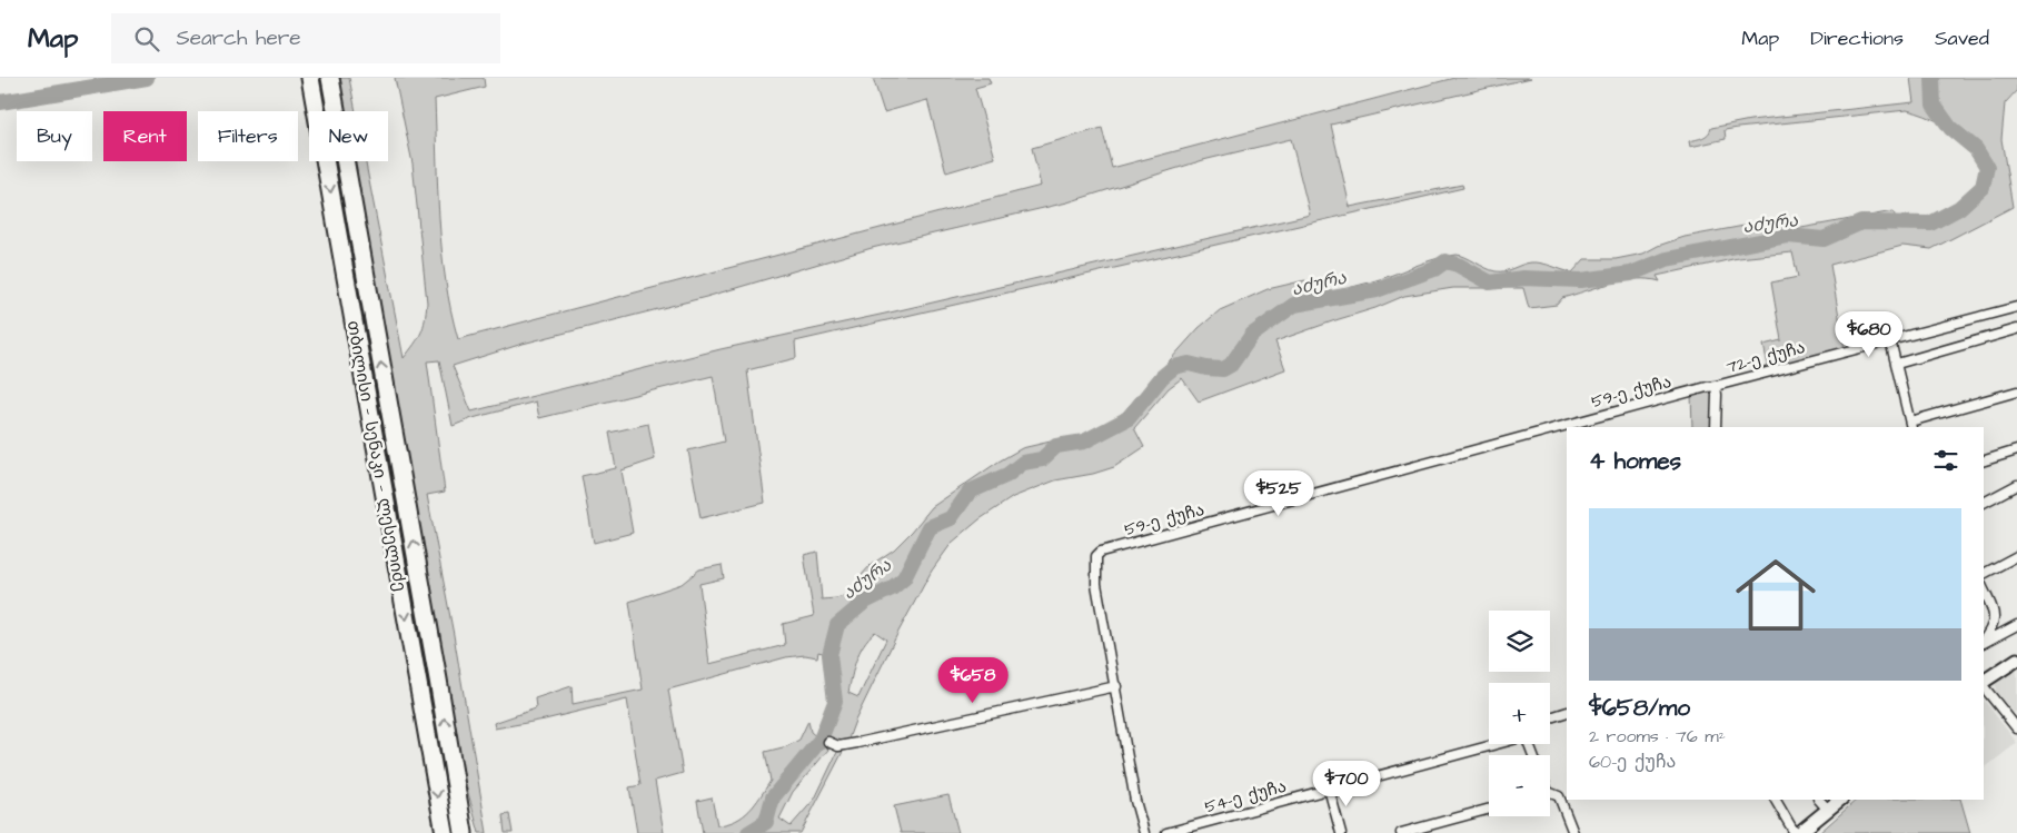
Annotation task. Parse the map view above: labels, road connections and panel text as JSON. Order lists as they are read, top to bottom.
{
  "streets": {
    "highway": ["თბილისი — სენაკი — ლესელიძე"],
    "street": ["72-ე ქუჩა", "59-ე ქუჩა", "54-ე ქუჩა"]
  },
  "crossings": [
    ["72-ე ქუჩა", "59-ე ქუჩა"]
  ],
  "water": ["აძურა"],
  "page": {
    "header": "Map",
    "search": "Search here",
    "nav": ["Map", "Directions", "Saved"],
    "chip": [
      "Buy",
      "Rent",
      "Filters",
      "New"
    ],
    "price": [
      "$680",
      "$525",
      "$658",
      "$700"
    ],
    "heading": "4 homes",
    "list": [
      {
        "name": "$658/mo",
        "note": "2 rooms · 76 m² · 60-ე ქუჩა"
      }
    ],
    "map_buttons": ["+", "−"]
  }
}
